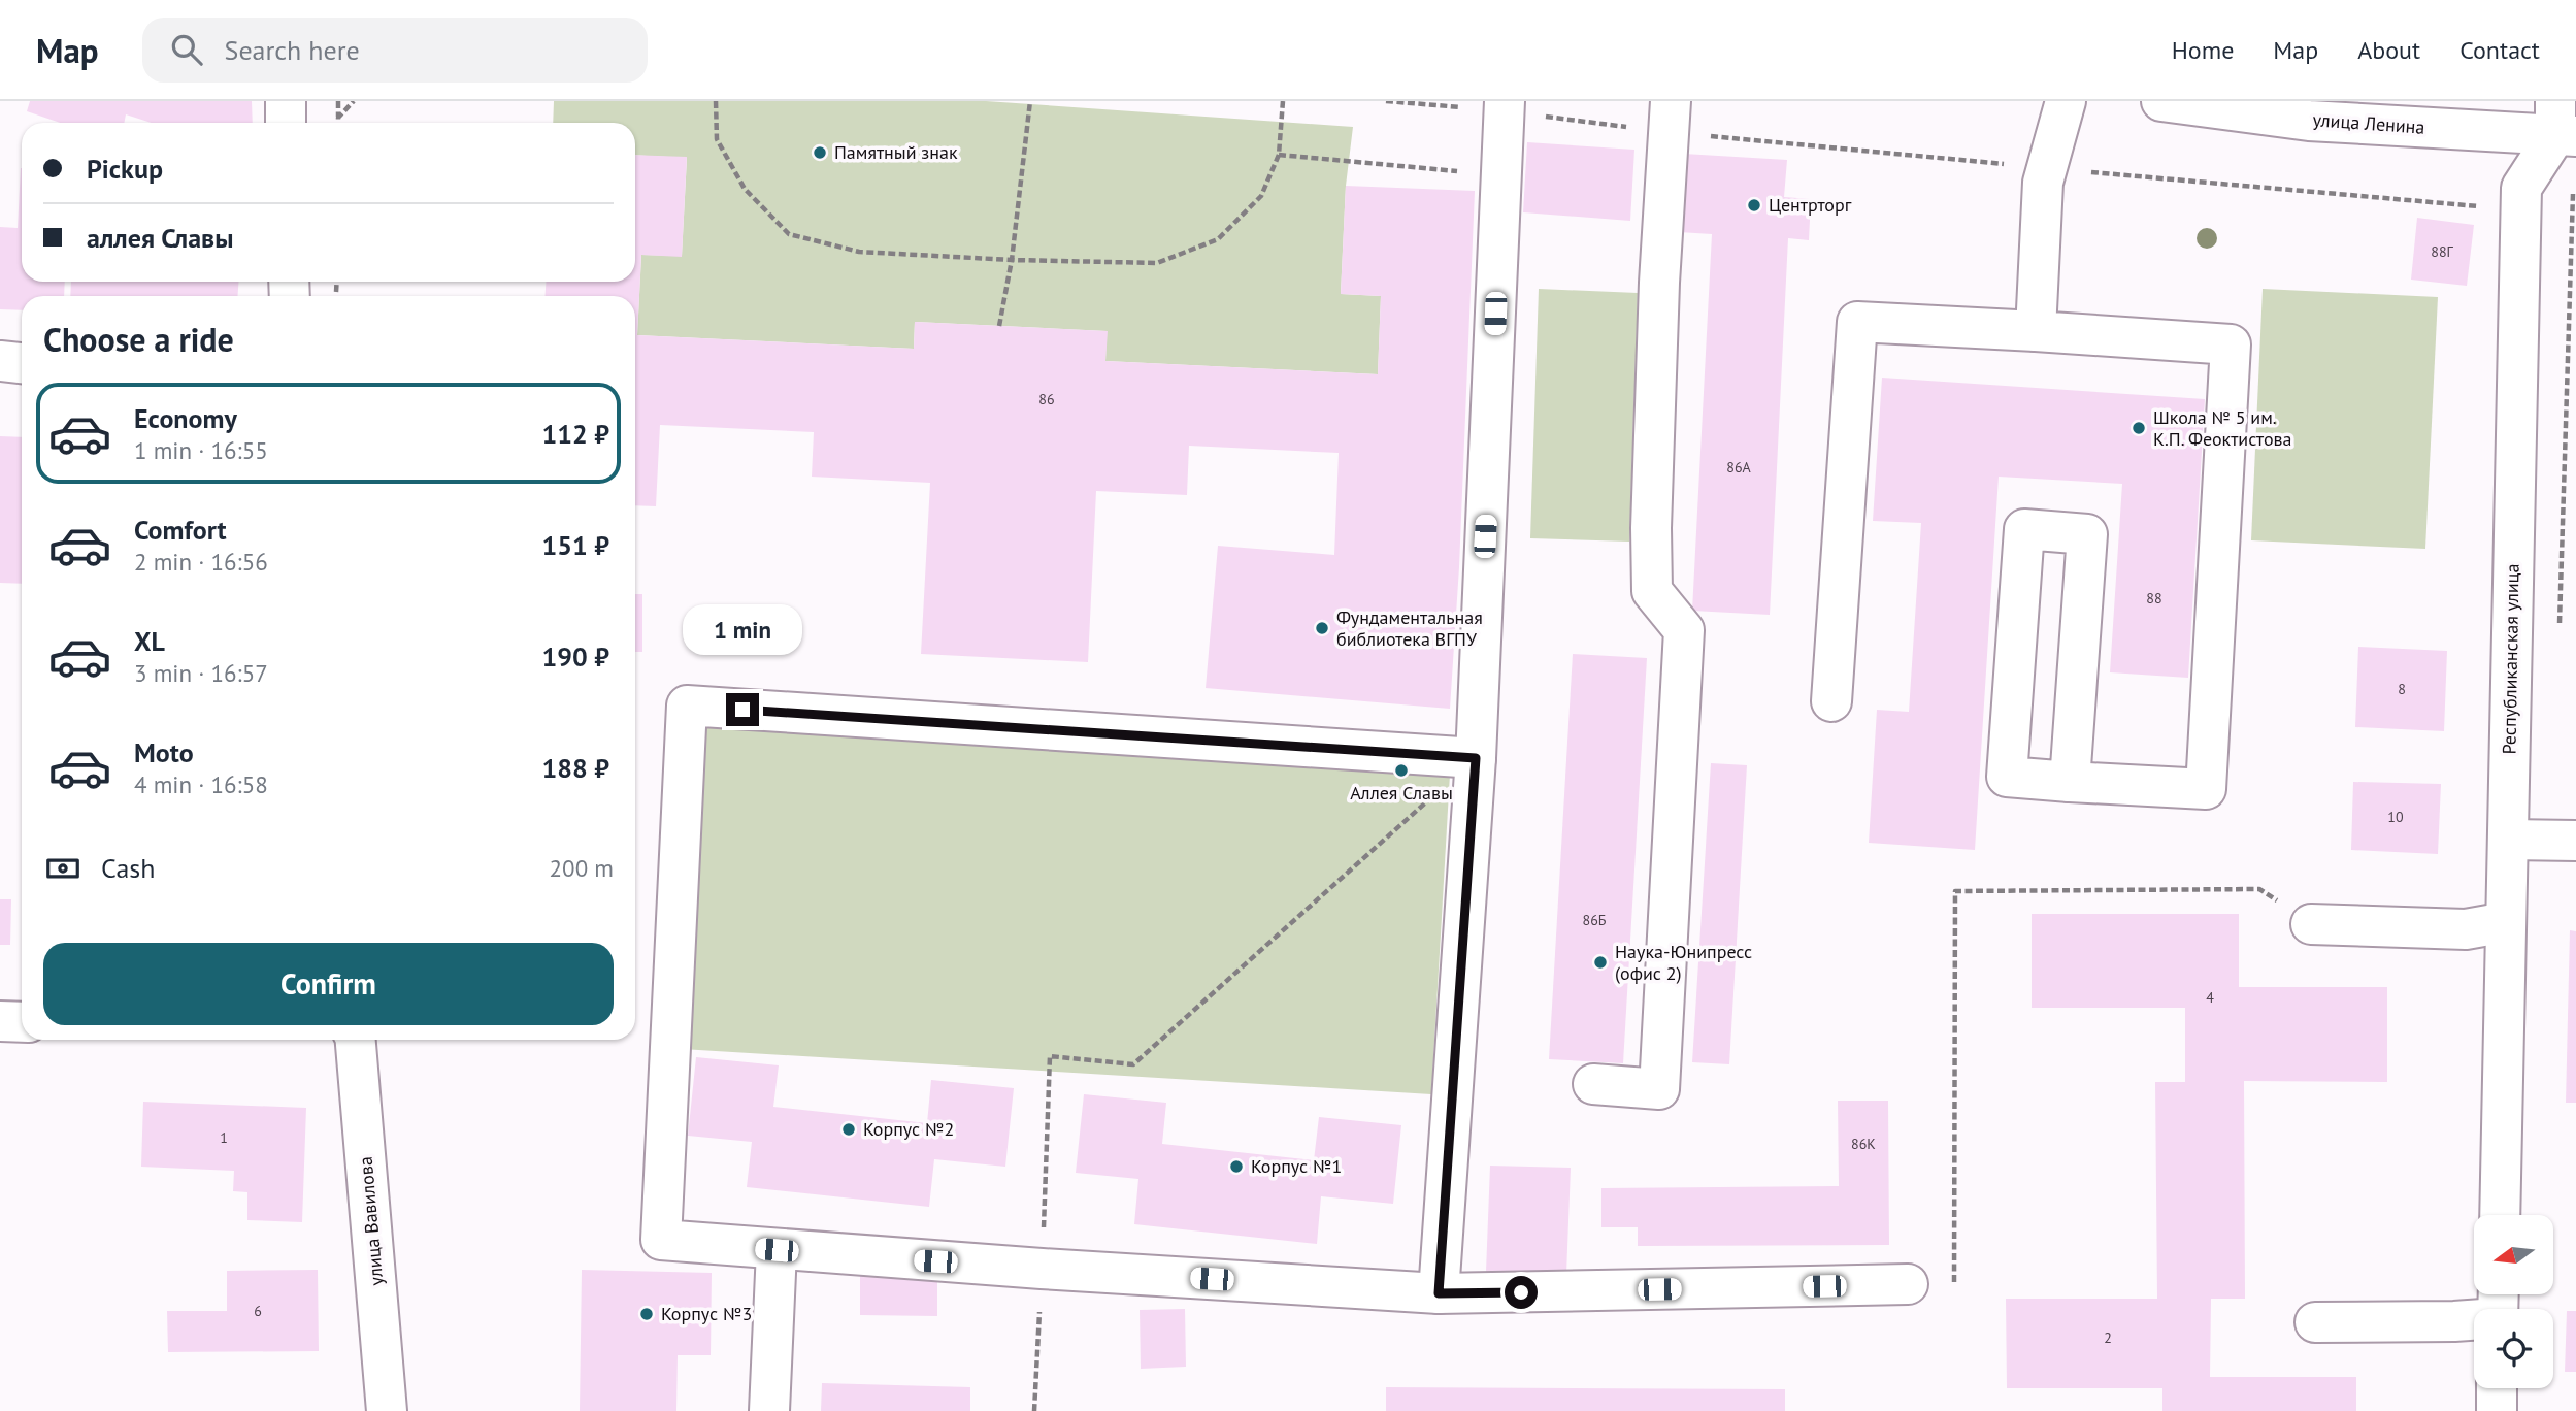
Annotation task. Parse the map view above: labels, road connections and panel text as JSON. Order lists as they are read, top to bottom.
{
  "streets": {
    "street": ["улица Ленина", "Республиканская улица", "улица Вавилова"]
  },
  "places": [
    "Памятный знак",
    "Центрторг",
    "Школа № 5 им. К.П. Феоктистова",
    "Фундаментальная библиотека ВГПУ",
    "Аллея Славы",
    "Наука-Юнипресс (офис 2)",
    "Корпус №2",
    "Корпус №1",
    "Корпус №3"
  ],
  "house_numbers": [
    "88Г",
    "86",
    "86А",
    "88",
    "8",
    "10",
    "86Б",
    "4",
    "1",
    "86К",
    "6",
    "2"
  ],
  "north": "left",
  "page": {
    "header": "Map",
    "search": "Search here",
    "nav": [
      "Home",
      "Map",
      "About",
      "Contact"
    ],
    "banner": ["Pickup", "аллея Славы"],
    "heading": "Choose a ride",
    "list": [
      {
        "name": "Economy",
        "note": "1 min · 16:55",
        "value": "112 ₽"
      },
      {
        "name": "Comfort",
        "note": "2 min · 16:56",
        "value": "151 ₽"
      },
      {
        "name": "XL",
        "note": "3 min · 16:57",
        "value": "190 ₽"
      },
      {
        "name": "Moto",
        "note": "4 min · 16:58",
        "value": "188 ₽"
      }
    ],
    "bubble": "1 min",
    "pay": ["Cash", "200 m"],
    "buttons": "Confirm"
  }
}
